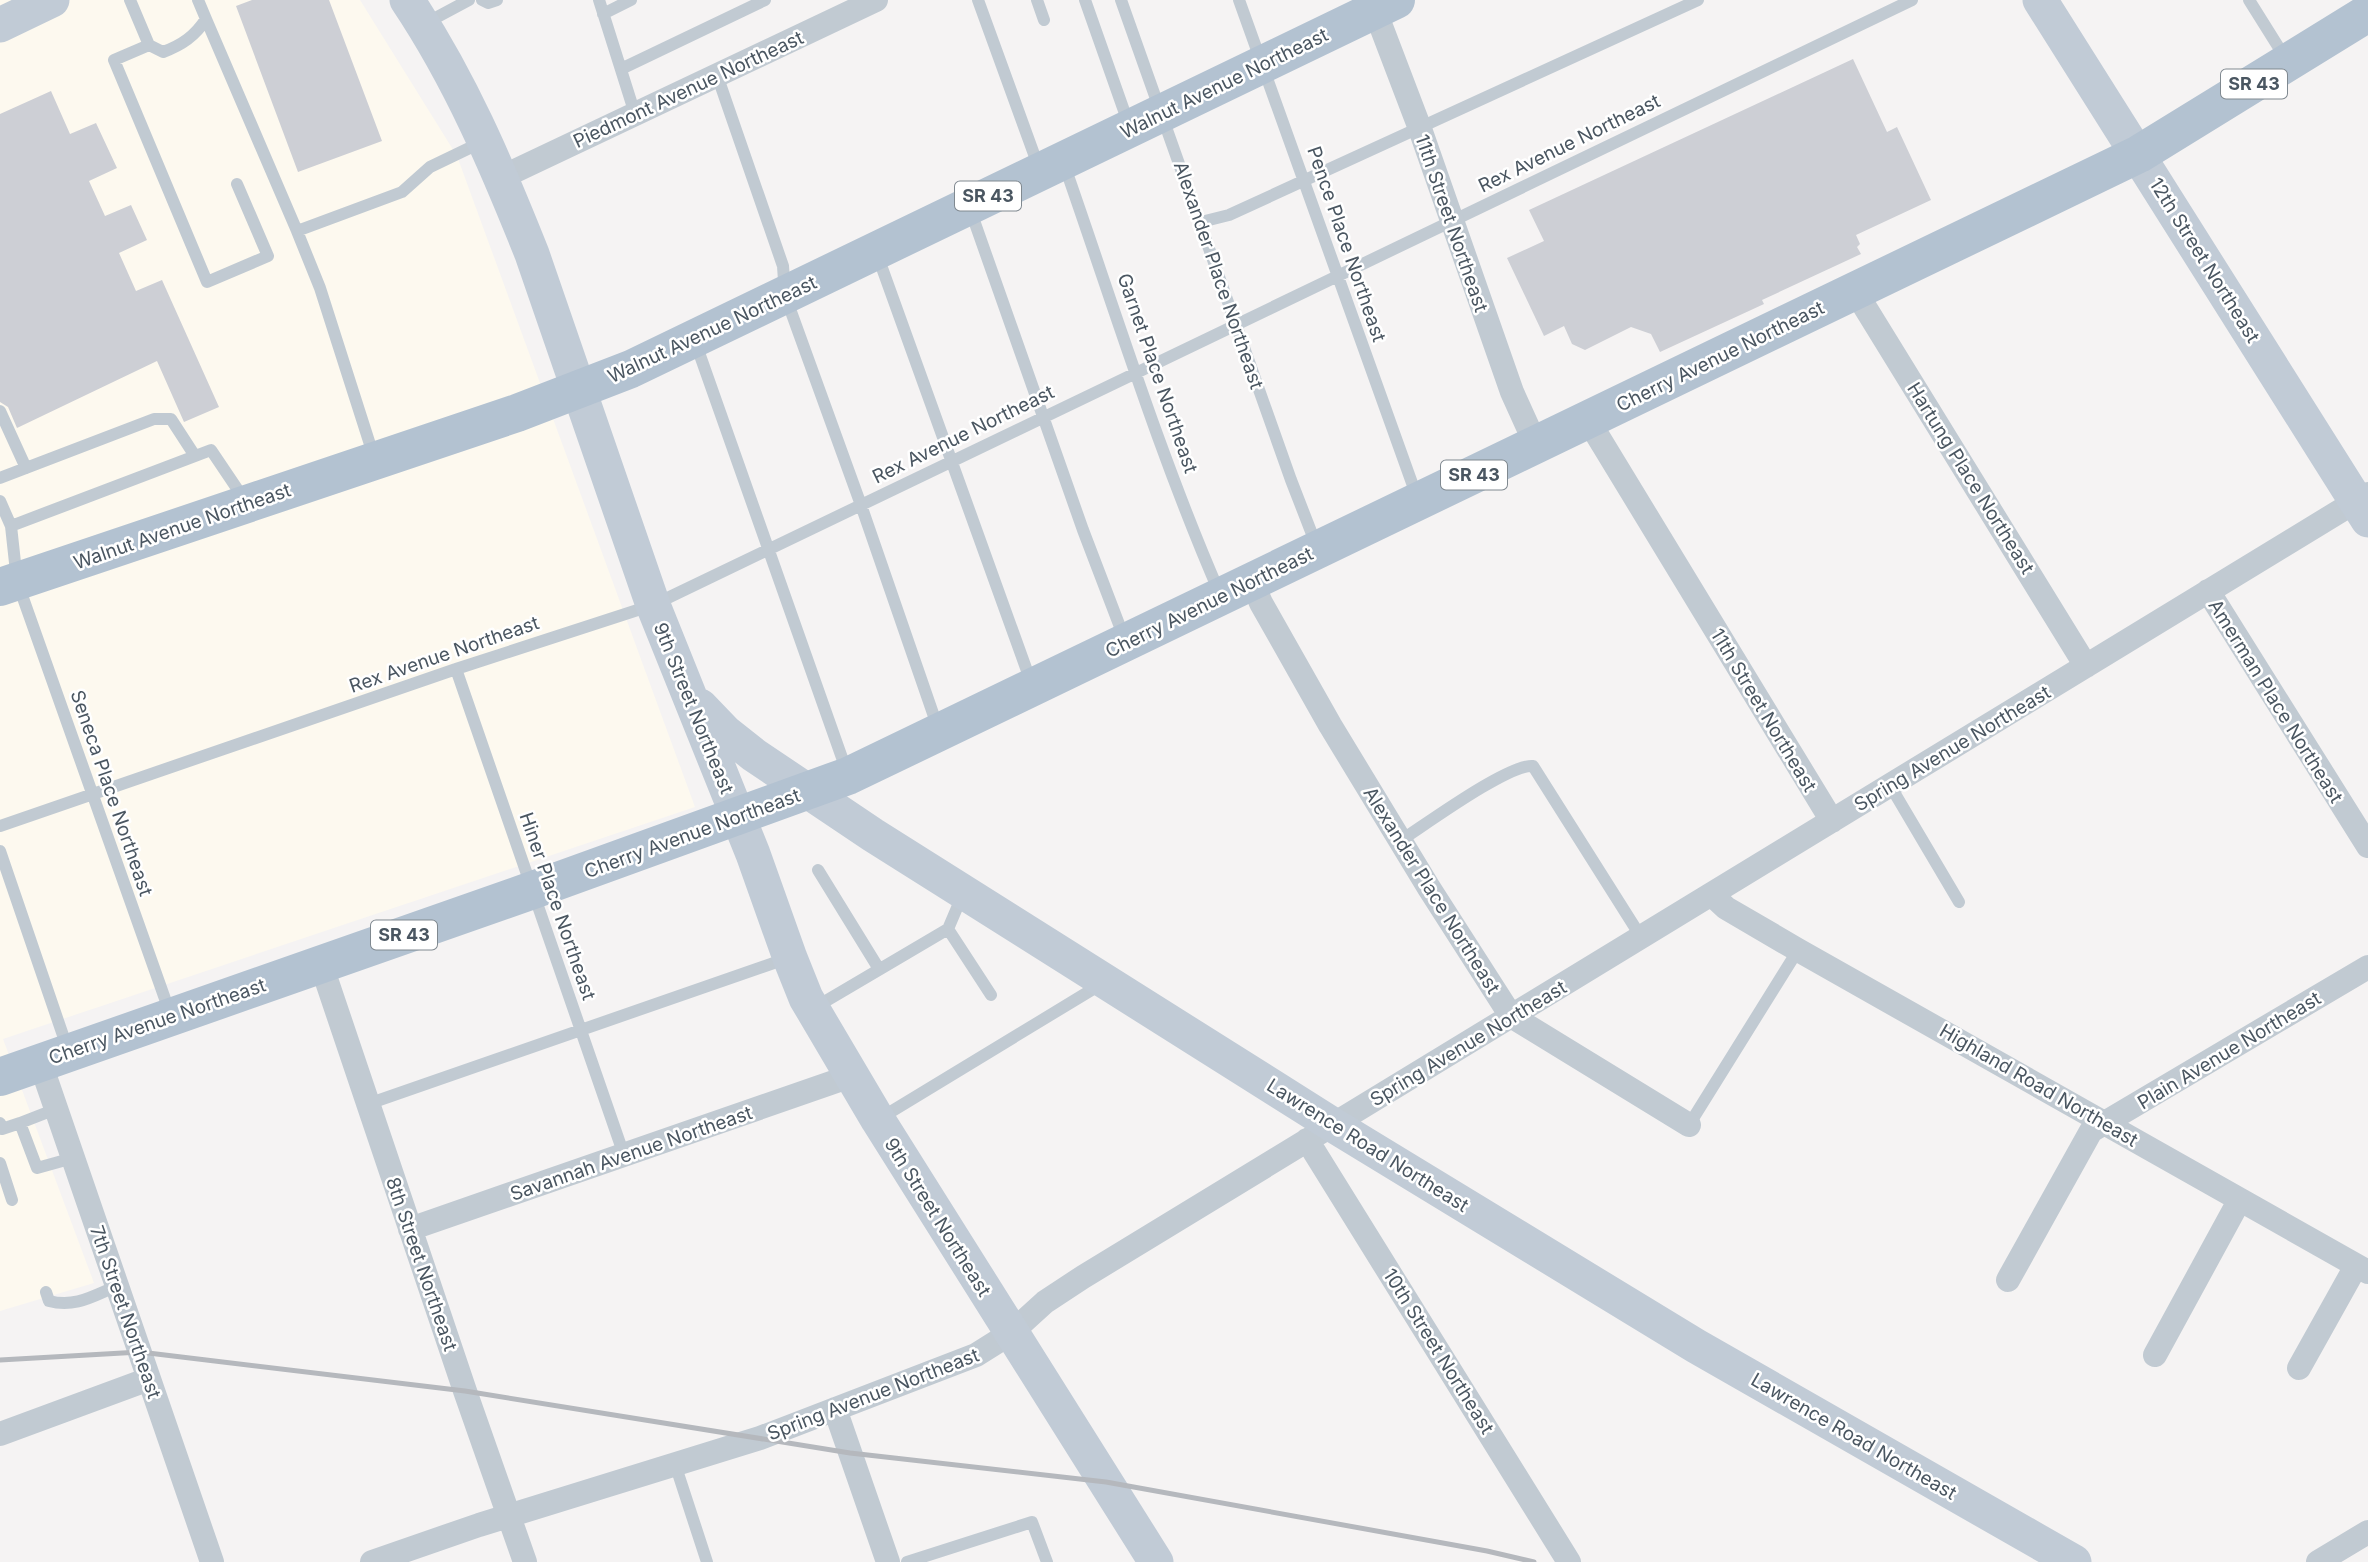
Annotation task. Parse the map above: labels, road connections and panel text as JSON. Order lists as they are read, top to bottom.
{
  "streets": {
    "main road": ["Walnut Avenue Northeast", "SR 43", "Cherry Avenue Northeast"],
    "street": [
      "Piedmont Avenue Northeast",
      "11th Street Northeast",
      "12th Street Northeast",
      "Alexander Place Northeast",
      "Hartung Place Northeast",
      "Amerman Place Northeast",
      "9th Street Northeast",
      "Spring Avenue Northeast",
      "Plain Avenue Northeast",
      "Highland Road Northeast",
      "Lawrence Road Northeast",
      "Savannah Avenue Northeast",
      "8th Street Northeast",
      "7th Street Northeast",
      "10th Street Northeast"
    ],
    "lane": [
      "Rex Avenue Northeast",
      "Pence Place Northeast",
      "Garnet Place Northeast",
      "Seneca Place Northeast",
      "Hiner Place Northeast"
    ]
  },
  "crossings": [
    ["Walnut Avenue Northeast", "11th Street Northeast"],
    ["Walnut Avenue Northeast", "Pence Place Northeast"],
    ["Walnut Avenue Northeast", "Alexander Place Northeast"],
    ["Walnut Avenue Northeast", "Garnet Place Northeast"],
    ["Walnut Avenue Northeast", "9th Street Northeast"],
    ["Walnut Avenue Northeast", "Seneca Place Northeast"],
    ["Piedmont Avenue Northeast", "9th Street Northeast"],
    ["Rex Avenue Northeast", "11th Street Northeast"],
    ["Rex Avenue Northeast", "Pence Place Northeast"],
    ["Rex Avenue Northeast", "Alexander Place Northeast"],
    ["Rex Avenue Northeast", "Garnet Place Northeast"],
    ["Rex Avenue Northeast", "9th Street Northeast"],
    ["Rex Avenue Northeast", "Seneca Place Northeast"],
    ["Rex Avenue Northeast", "Hiner Place Northeast"],
    ["11th Street Northeast", "Cherry Avenue Northeast"],
    ["11th Street Northeast", "Spring Avenue Northeast"],
    ["Pence Place Northeast", "Cherry Avenue Northeast"],
    ["12th Street Northeast", "Cherry Avenue Northeast"],
    ["12th Street Northeast", "Spring Avenue Northeast"],
    ["Alexander Place Northeast", "Cherry Avenue Northeast"],
    ["Alexander Place Northeast", "Garnet Place Northeast"],
    ["Alexander Place Northeast", "Spring Avenue Northeast"],
    ["Cherry Avenue Northeast", "Garnet Place Northeast"],
    ["Cherry Avenue Northeast", "Hartung Place Northeast"],
    ["Cherry Avenue Northeast", "9th Street Northeast"],
    ["Cherry Avenue Northeast", "Seneca Place Northeast"],
    ["Cherry Avenue Northeast", "Hiner Place Northeast"],
    ["Cherry Avenue Northeast", "Lawrence Road Northeast"],
    ["Cherry Avenue Northeast", "8th Street Northeast"],
    ["Cherry Avenue Northeast", "7th Street Northeast"],
    ["Hartung Place Northeast", "Spring Avenue Northeast"],
    ["Amerman Place Northeast", "Spring Avenue Northeast"],
    ["9th Street Northeast", "Spring Avenue Northeast"],
    ["9th Street Northeast", "Lawrence Road Northeast"],
    ["9th Street Northeast", "Savannah Avenue Northeast"],
    ["Spring Avenue Northeast", "Highland Road Northeast"],
    ["Spring Avenue Northeast", "Lawrence Road Northeast"],
    ["Spring Avenue Northeast", "8th Street Northeast"],
    ["Spring Avenue Northeast", "10th Street Northeast"],
    ["Hiner Place Northeast", "Savannah Avenue Northeast"],
    ["Plain Avenue Northeast", "Highland Road Northeast"],
    ["Lawrence Road Northeast", "10th Street Northeast"],
    ["Savannah Avenue Northeast", "8th Street Northeast"]
  ]
}
